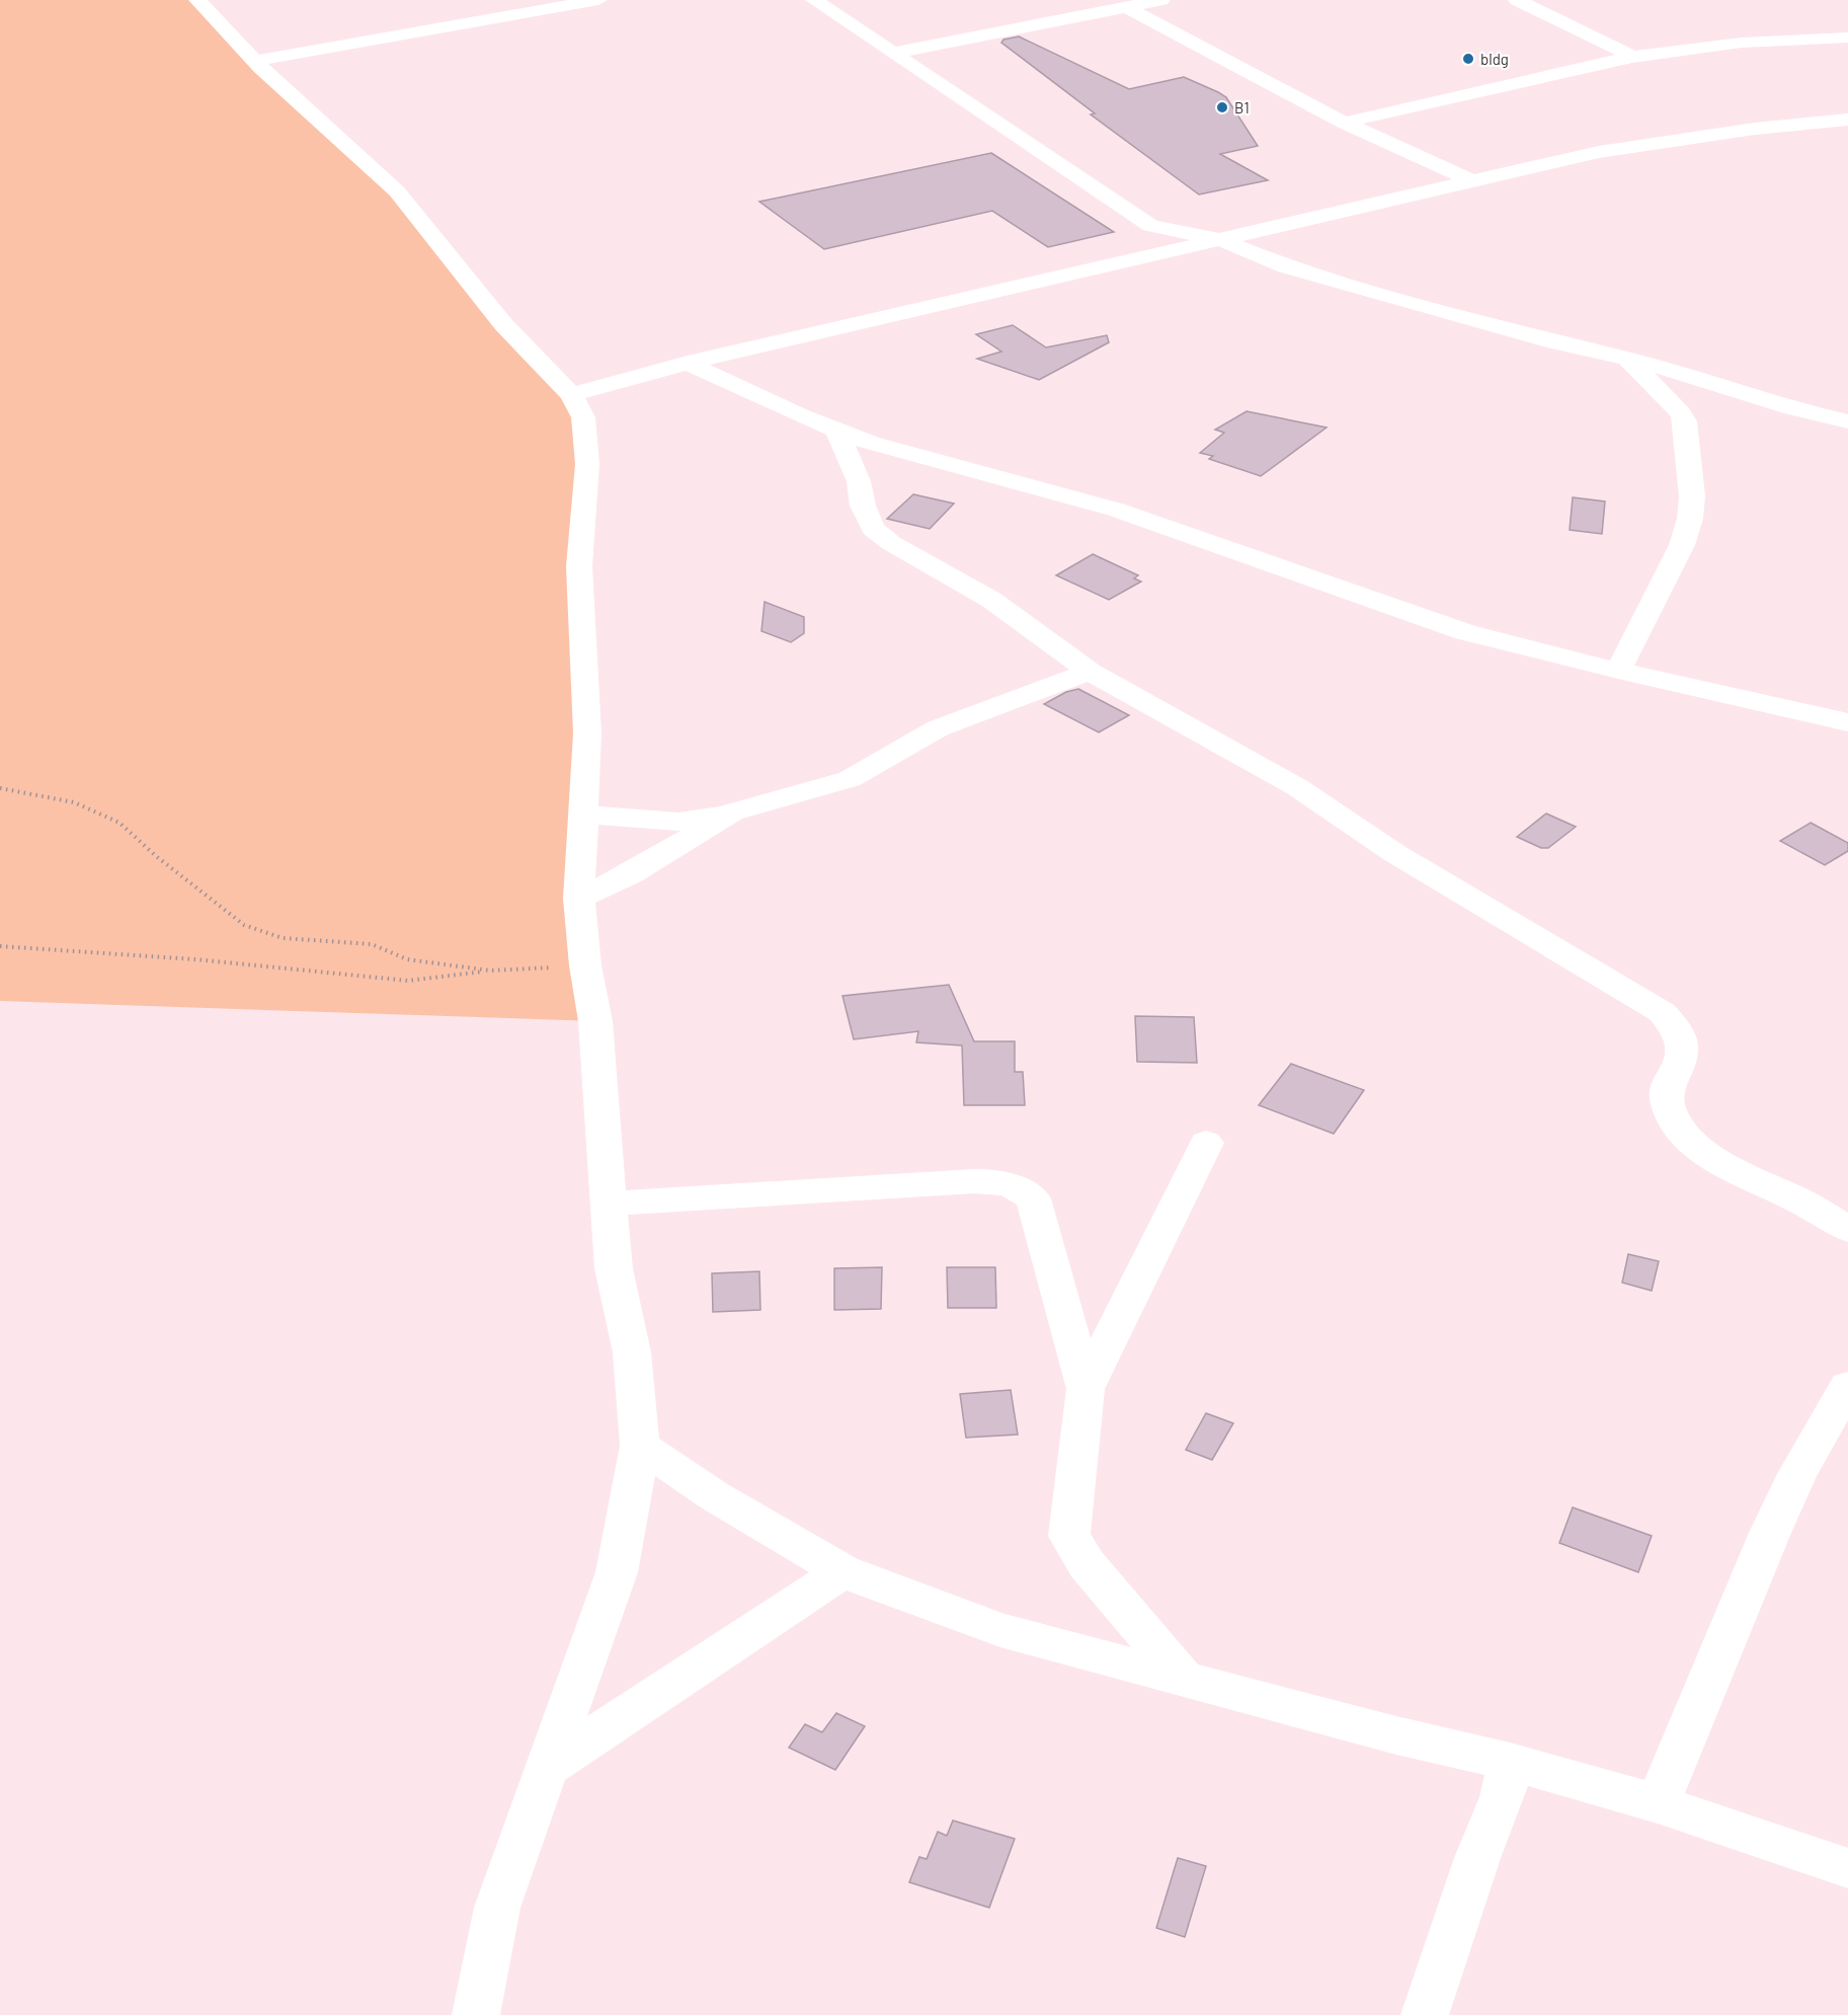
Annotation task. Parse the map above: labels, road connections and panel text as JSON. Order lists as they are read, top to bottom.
{
  "places": ["bldg", "B1"]
}
